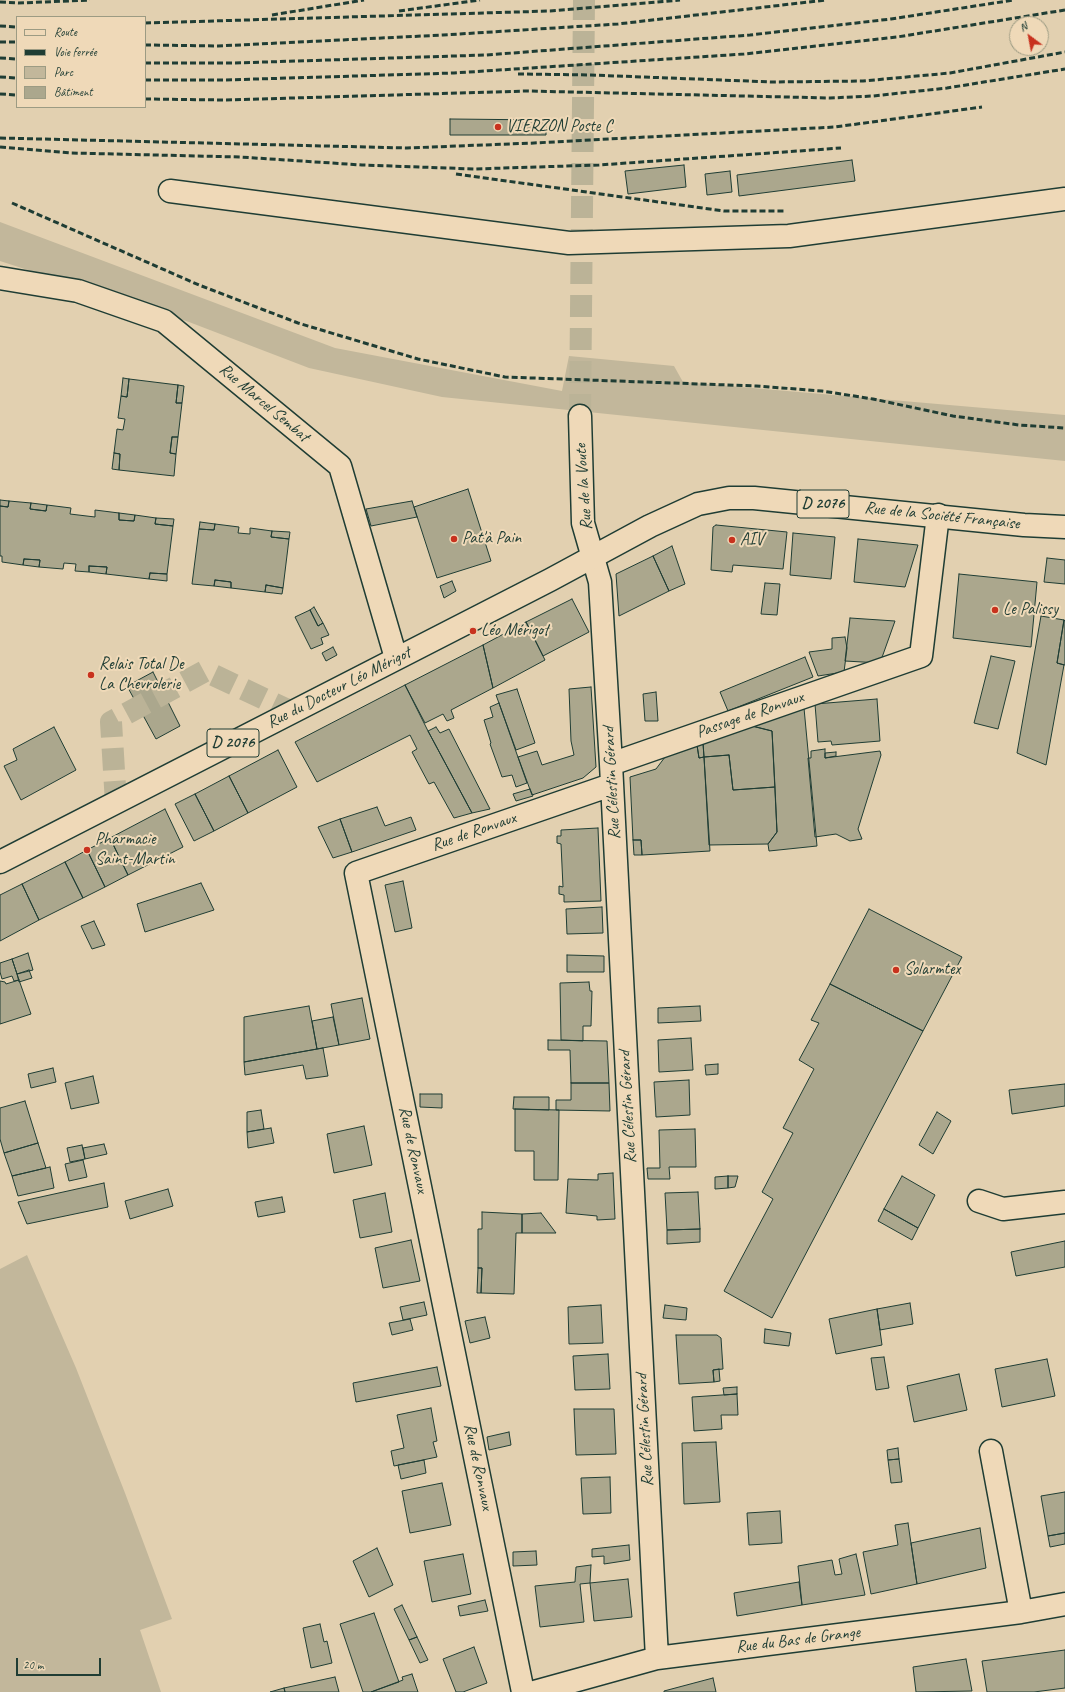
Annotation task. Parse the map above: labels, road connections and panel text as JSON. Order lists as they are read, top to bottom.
{
  "streets": {
    "street": [
      "Rue Marcel Sembat",
      "Rue de la Voute",
      "D 2076",
      "Rue de la Société Française",
      "Rue du Docteur Léo Mérigot",
      "Passage de Ronvaux",
      "Rue Célestin Gérard",
      "Rue de Ronvaux",
      "Rue du Bas de Grange"
    ]
  },
  "crossings": [
    ["Rue Marcel Sembat", "Rue du Docteur Léo Mérigot"],
    ["Rue de la Voute", "Rue de la Société Française"],
    ["Rue de la Voute", "Rue du Docteur Léo Mérigot"],
    ["Rue de la Voute", "Rue Célestin Gérard"],
    ["Rue de la Société Française", "Rue du Docteur Léo Mérigot"],
    ["Rue de la Société Française", "Passage de Ronvaux"],
    ["Rue de la Société Française", "Rue Célestin Gérard"],
    ["Rue du Docteur Léo Mérigot", "Rue Célestin Gérard"],
    ["Passage de Ronvaux", "Rue Célestin Gérard"],
    ["Passage de Ronvaux", "Rue de Ronvaux"],
    ["Rue Célestin Gérard", "Rue de Ronvaux"],
    ["Rue Célestin Gérard", "Rue du Bas de Grange"]
  ],
  "places": [
    "VIERZON Poste C",
    "Pat'à Pain",
    "AIV",
    "Le Palissy",
    "Léo Mérigot",
    "Relais Total De La Chevrolerie",
    "Pharmacie Saint-Martin",
    "Solarmtex"
  ],
  "legend": [
    "Route",
    "Voie ferrée",
    "Parc",
    "Bâtiment"
  ],
  "scale_bar": "20 m",
  "north": "top left"
}
